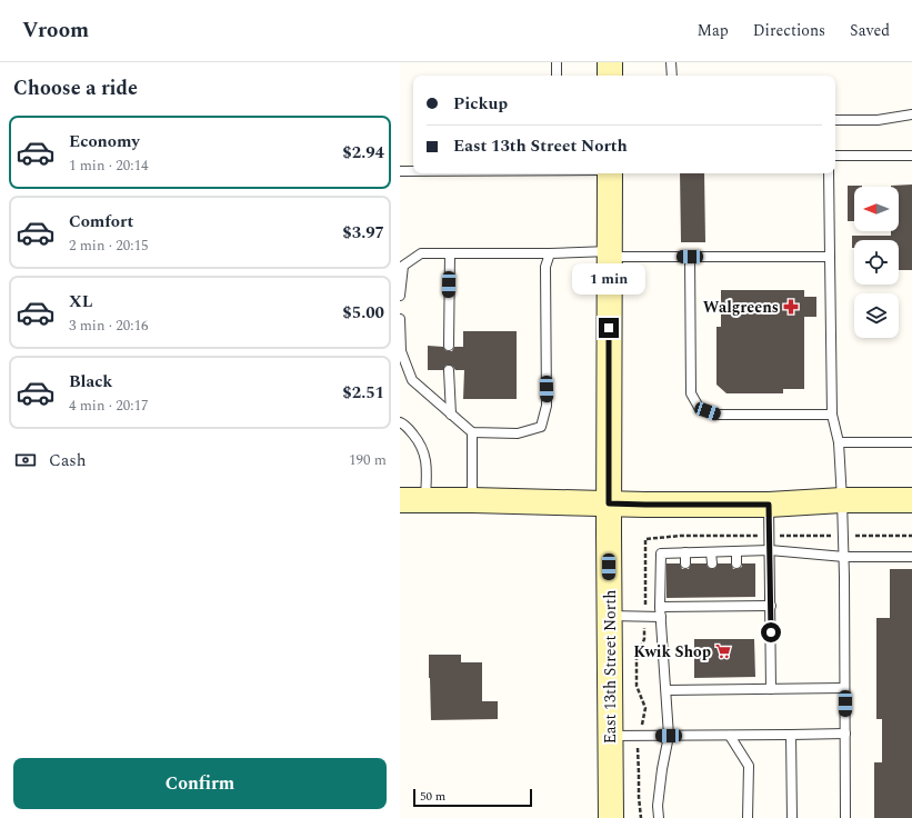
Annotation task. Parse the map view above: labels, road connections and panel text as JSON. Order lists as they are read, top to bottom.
{
  "streets": {
    "main road": ["East 13th Street North"]
  },
  "places": {
    "pharmacy": ["Walgreens"],
    "supermarket": ["Kwik Shop"]
  },
  "scale_bar": "50 m",
  "north": "left",
  "page": {
    "header": "Vroom",
    "nav": ["Map", "Directions", "Saved"],
    "heading": "Choose a ride",
    "banner": ["Pickup", "East 13th Street North"],
    "list": [
      {
        "name": "Economy",
        "note": "1 min · 20:14",
        "value": "$2.94"
      },
      {
        "name": "Comfort",
        "note": "2 min · 20:15",
        "value": "$3.97"
      },
      {
        "name": "XL",
        "note": "3 min · 20:16",
        "value": "$5.00"
      },
      {
        "name": "Black",
        "note": "4 min · 20:17",
        "value": "$2.51"
      }
    ],
    "bubble": "1 min",
    "pay": ["Cash", "190 m"],
    "buttons": "Confirm",
    "scale": "50 m"
  }
}
